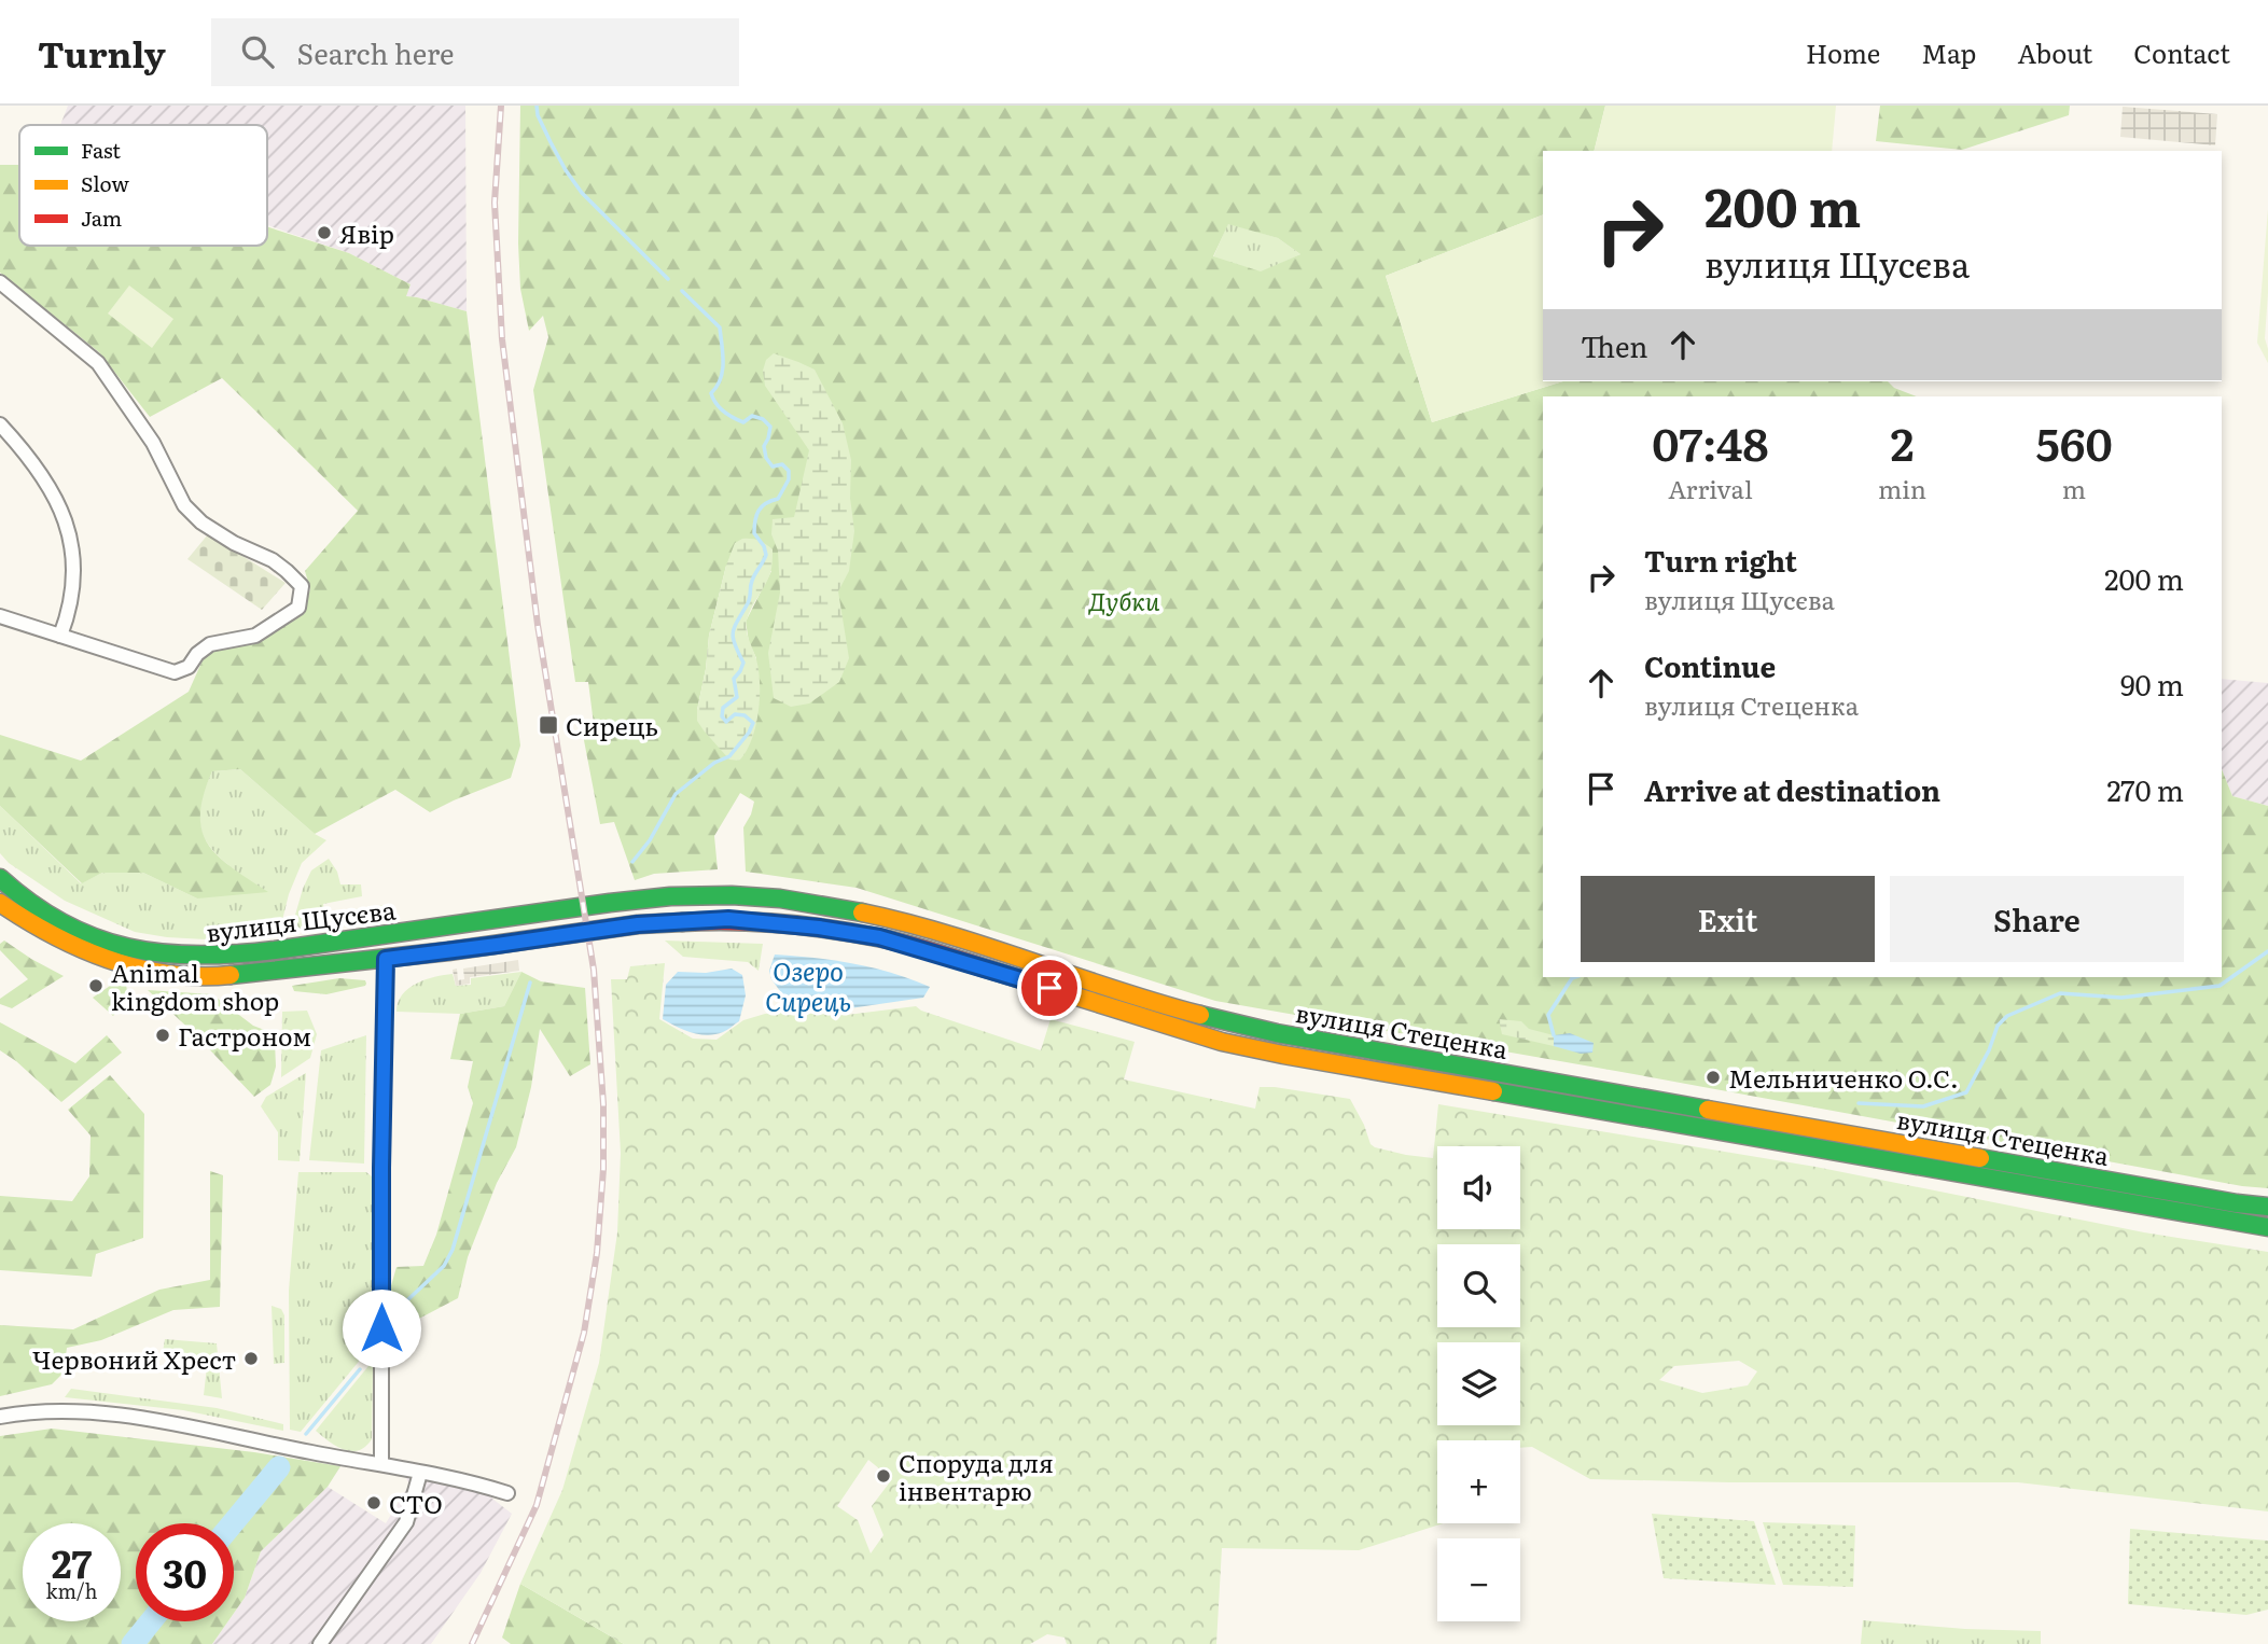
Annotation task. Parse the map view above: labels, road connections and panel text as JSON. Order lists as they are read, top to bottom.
{
  "streets": {
    "main road": ["вулиця Щусєва", "вулиця Стеценка"]
  },
  "crossings": [
    ["вулиця Щусєва", "вулиця Стеценка"]
  ],
  "water": ["Озеро Сирець"],
  "parks": ["Дубки"],
  "places": {
    "other": [
      "Явір",
      "Animal kingdom shop",
      "Гастроном",
      "Мельниченко О.С.",
      "Червоний Хрест",
      "Споруда для інвентарю",
      "СТО"
    ],
    "transit": ["Сирець"]
  },
  "legend": ["Fast", "Slow", "Jam"],
  "page": {
    "header": "Turnly",
    "search": "Search here",
    "nav": [
      "Home",
      "Map",
      "About",
      "Contact"
    ],
    "turn": ["200 m", "вулиця Щусєва"],
    "then": "Then",
    "eta": [
      "07:48",
      "Arrival",
      "2",
      "min",
      "560",
      "m"
    ],
    "list": [
      {
        "name": "Turn right",
        "note": "вулиця Щусєва",
        "value": "200 m"
      },
      {
        "name": "Continue",
        "note": "вулиця Стеценка",
        "value": "90 m"
      },
      {
        "name": "Arrive at destination",
        "value": "270 m"
      }
    ],
    "buttons": ["Exit", "Share"],
    "map_buttons": ["+", "−"],
    "speed": "27 km/h",
    "limit": "30"
  }
}
